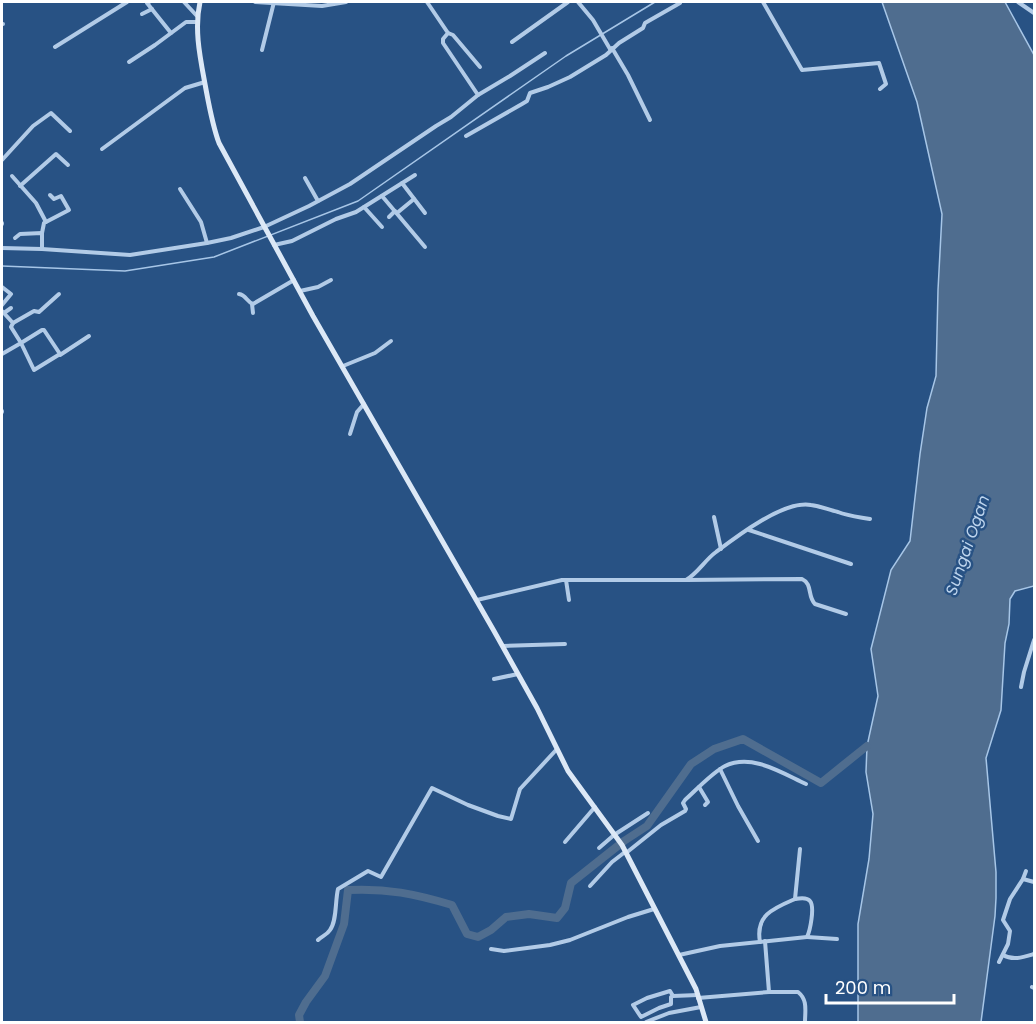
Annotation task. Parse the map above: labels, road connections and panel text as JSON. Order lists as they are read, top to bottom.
{
  "water": ["Sungai Ogan"],
  "scale_bar": "200 m"
}
